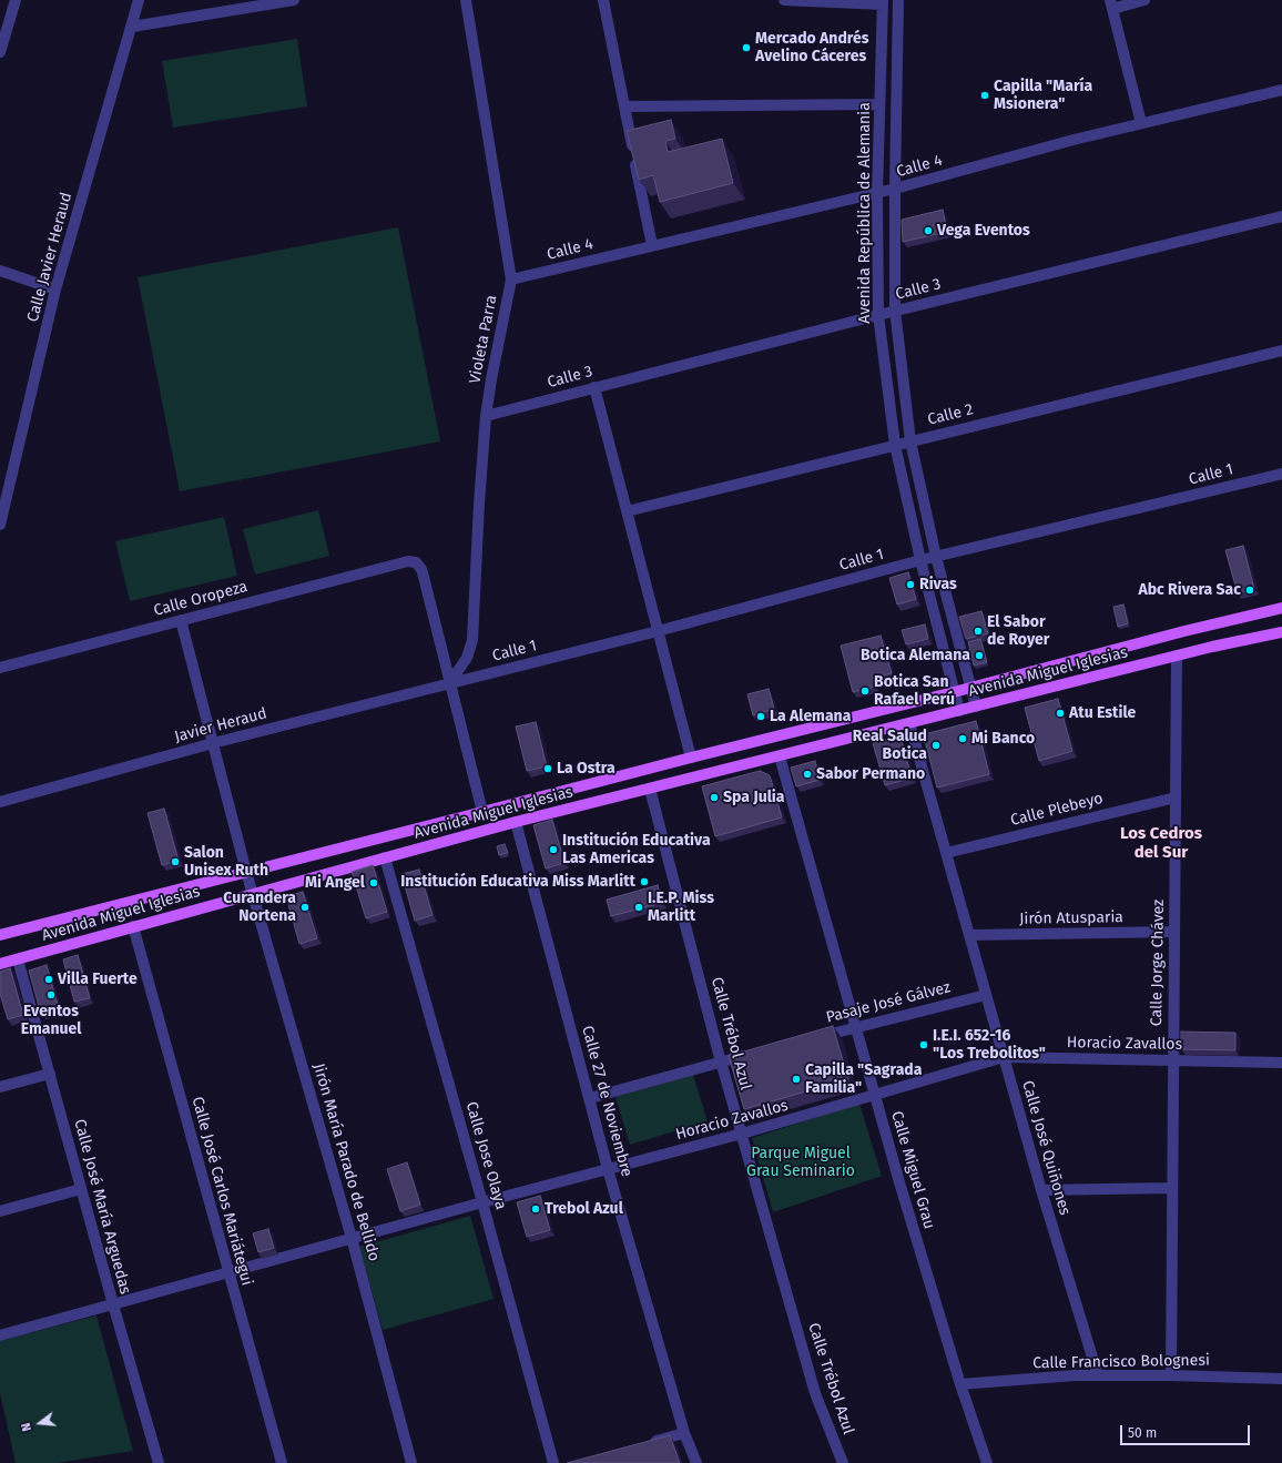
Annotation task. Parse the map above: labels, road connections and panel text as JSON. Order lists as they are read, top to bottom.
{
  "streets": {
    "main road": ["Avenida Miguel Iglesias"],
    "street": [
      "Calle 4",
      "Avenida República de Alemania",
      "Calle Javier Heraud",
      "Calle 3",
      "Violeta Parra",
      "Calle 2",
      "Calle 1",
      "Calle Oropeza",
      "Javier Heraud",
      "Calle Plebeyo",
      "Jirón Atusparia",
      "Calle Jorge Chávez",
      "Pasaje José Gálvez",
      "Calle Trébol Azul",
      "Horacio Zavallos",
      "Calle 27 de Noviembre",
      "Calle José Quiñones",
      "Calle Jose Olaya",
      "Jirón María Parado de Bellido",
      "Calle Miguel Grau",
      "Calle José Carlos Mariátegui",
      "Calle José María Arguedas",
      "Calle Francisco Bolognesi"
    ]
  },
  "crossings": [
    ["Calle 4", "Avenida República de Alemania"],
    ["Calle 4", "Violeta Parra"],
    ["Avenida República de Alemania", "Calle 3"],
    ["Avenida República de Alemania", "Calle 2"],
    ["Avenida República de Alemania", "Calle 1"],
    ["Avenida República de Alemania", "Avenida Miguel Iglesias"],
    ["Calle 3", "Violeta Parra"],
    ["Violeta Parra", "Calle 1"],
    ["Violeta Parra", "Calle Oropeza"],
    ["Violeta Parra", "Javier Heraud"],
    ["Calle 1", "Calle Oropeza"],
    ["Calle 1", "Javier Heraud"],
    ["Calle Oropeza", "Javier Heraud"],
    ["Calle Oropeza", "Jirón María Parado de Bellido"],
    ["Avenida Miguel Iglesias", "Calle Jorge Chávez"],
    ["Avenida Miguel Iglesias", "Calle Trébol Azul"],
    ["Avenida Miguel Iglesias", "Calle 27 de Noviembre"],
    ["Avenida Miguel Iglesias", "Calle José Quiñones"],
    ["Avenida Miguel Iglesias", "Calle Jose Olaya"],
    ["Avenida Miguel Iglesias", "Jirón María Parado de Bellido"],
    ["Avenida Miguel Iglesias", "Calle Miguel Grau"],
    ["Avenida Miguel Iglesias", "Calle José Carlos Mariátegui"],
    ["Avenida Miguel Iglesias", "Calle José María Arguedas"],
    ["Javier Heraud", "Jirón María Parado de Bellido"],
    ["Calle Plebeyo", "Calle Jorge Chávez"],
    ["Calle Plebeyo", "Calle José Quiñones"],
    ["Jirón Atusparia", "Calle Jorge Chávez"],
    ["Jirón Atusparia", "Calle José Quiñones"],
    ["Calle Jorge Chávez", "Horacio Zavallos"],
    ["Calle Jorge Chávez", "Calle Francisco Bolognesi"],
    ["Pasaje José Gálvez", "Calle José Quiñones"],
    ["Pasaje José Gálvez", "Calle Miguel Grau"],
    ["Calle Trébol Azul", "Horacio Zavallos"],
    ["Horacio Zavallos", "Calle 27 de Noviembre"],
    ["Horacio Zavallos", "Calle José Quiñones"],
    ["Horacio Zavallos", "Calle Jose Olaya"],
    ["Horacio Zavallos", "Jirón María Parado de Bellido"],
    ["Horacio Zavallos", "Calle Miguel Grau"],
    ["Horacio Zavallos", "Calle José Carlos Mariátegui"],
    ["Horacio Zavallos", "Calle José María Arguedas"],
    ["Calle José Quiñones", "Calle Francisco Bolognesi"],
    ["Calle Miguel Grau", "Calle Francisco Bolognesi"]
  ],
  "districts": ["Los Cedros del Sur"],
  "parks": ["Parque Miguel Grau Seminario"],
  "places": [
    "Mercado Andrés Avelino Cáceres",
    "Capilla \"María Msionera\"",
    "Vega Eventos",
    "Rivas",
    "Abc Rivera Sac",
    "El Sabor de Royer",
    "Botica Alemana",
    "Botica San Rafael Perú",
    "Atu Estile",
    "La Alemana",
    "Mi Banco",
    "Real Salud Botica",
    "La Ostra",
    "Sabor Permano",
    "Spa Julia",
    "Institución Educativa Las Americas",
    "Salon Unisex Ruth",
    "Institución Educativa Miss Marlitt",
    "Mi Angel",
    "Curandera Nortena",
    "I.E.P. Miss Marlitt",
    "Villa Fuerte",
    "Eventos Emanuel",
    "I.E.I. 652-16 \"Los Trebolitos\"",
    "Capilla \"Sagrada Familia\"",
    "Trebol Azul"
  ],
  "scale_bar": "50 m",
  "north": "left"
}
